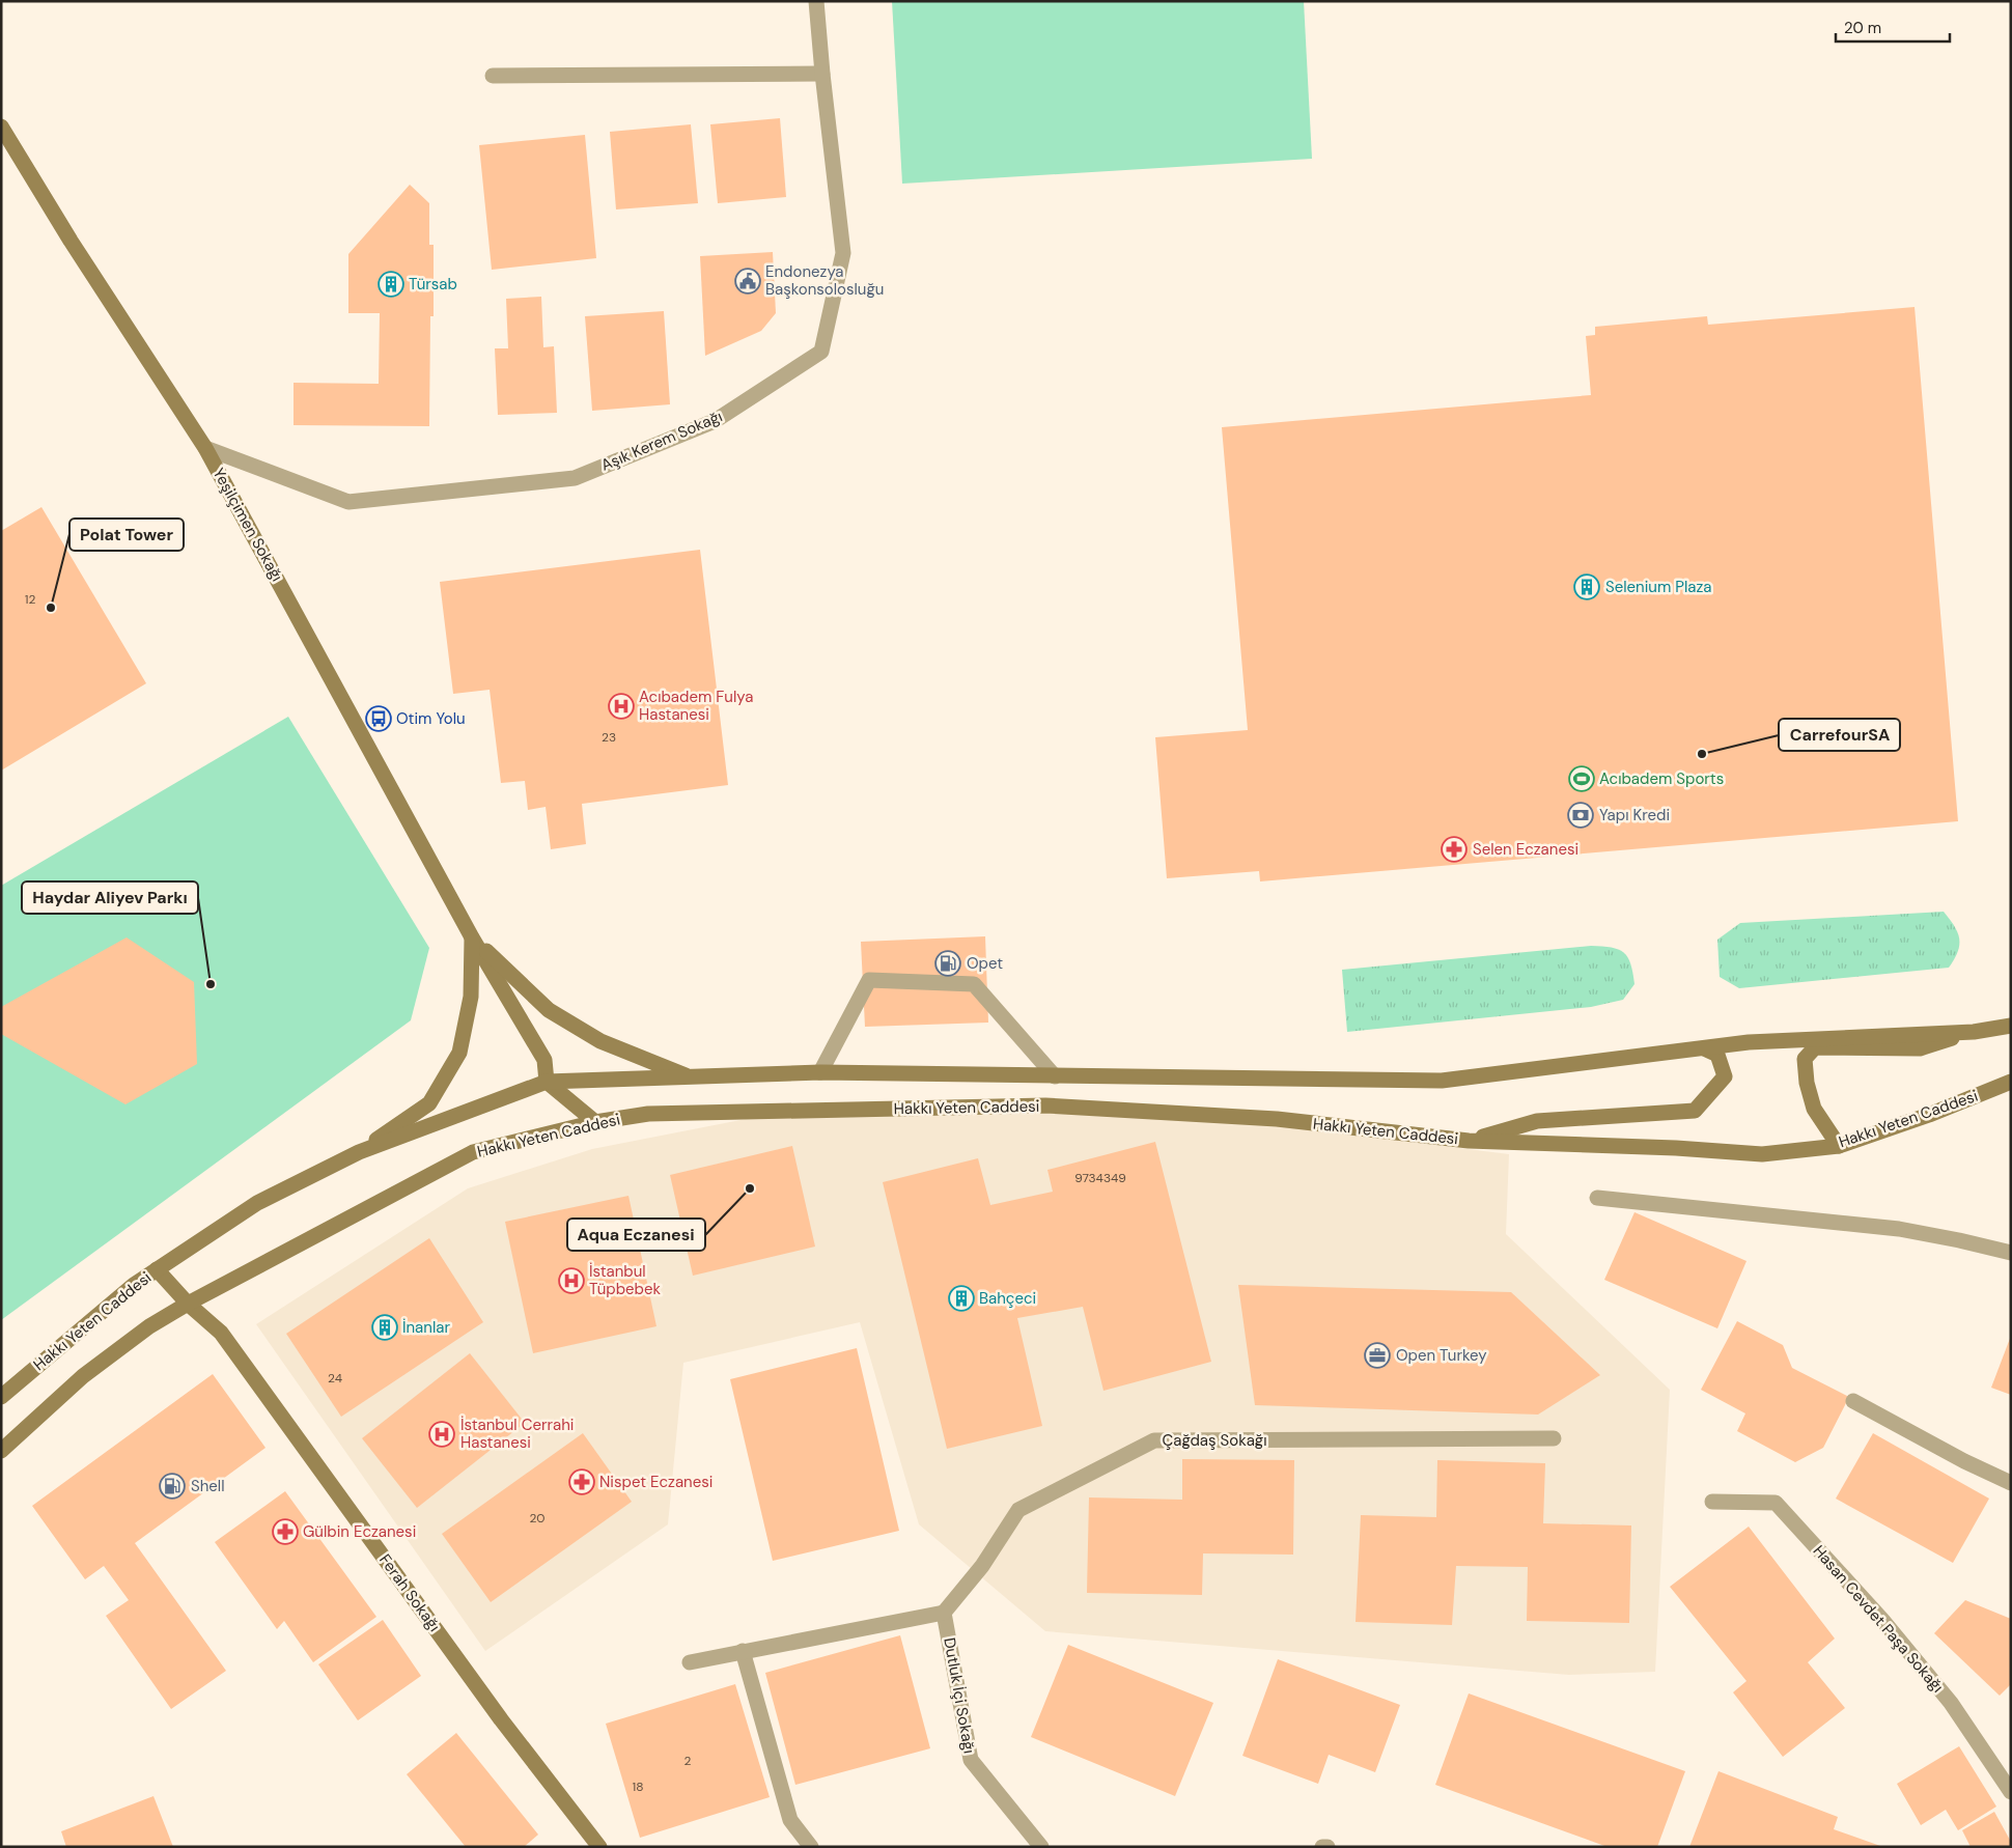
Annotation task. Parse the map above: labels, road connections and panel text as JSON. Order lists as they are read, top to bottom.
{
  "streets": {
    "main road": ["Yeşilçimen Sokağı", "Hakkı Yeten Caddesi", "Ferah Sokağı"],
    "street": [
      "Aşık Kerem Sokağı",
      "Çağdaş Sokağı",
      "Hasan Cevdet Paşa Sokağı",
      "Dutluk İçi Sokağı"
    ]
  },
  "crossings": [
    ["Aşık Kerem Sokağı", "Yeşilçimen Sokağı"],
    ["Yeşilçimen Sokağı", "Hakkı Yeten Caddesi"],
    ["Hakkı Yeten Caddesi", "Ferah Sokağı"],
    ["Çağdaş Sokağı", "Dutluk İçi Sokağı"]
  ],
  "places": {
    "public building": ["Endonezya Başkonsolosluğu"],
    "building": [
      "Türsab",
      "Selenium Plaza",
      "Bahçeci",
      "İnanlar"
    ],
    "other": [
      "Polat Tower",
      "CarrefourSA",
      "Haydar Aliyev Parkı",
      "Aqua Eczanesi"
    ],
    "hospital": ["Acıbadem Fulya Hastanesi", "İstanbul Tüpbebek", "İstanbul Cerrahi Hastanesi"],
    "bus stop": ["Otim Yolu"],
    "sports": ["Acıbadem Sports"],
    "bank": ["Yapı Kredi"],
    "pharmacy": ["Selen Eczanesi", "Nispet Eczanesi", "Gülbin Eczanesi"],
    "fuel station": ["Opet", "Shell"],
    "office": ["Open Turkey"]
  },
  "house_numbers": [
    "12",
    "23",
    "9734349",
    "24",
    "20",
    "2",
    "18"
  ],
  "scale_bar": "20 m"
}
